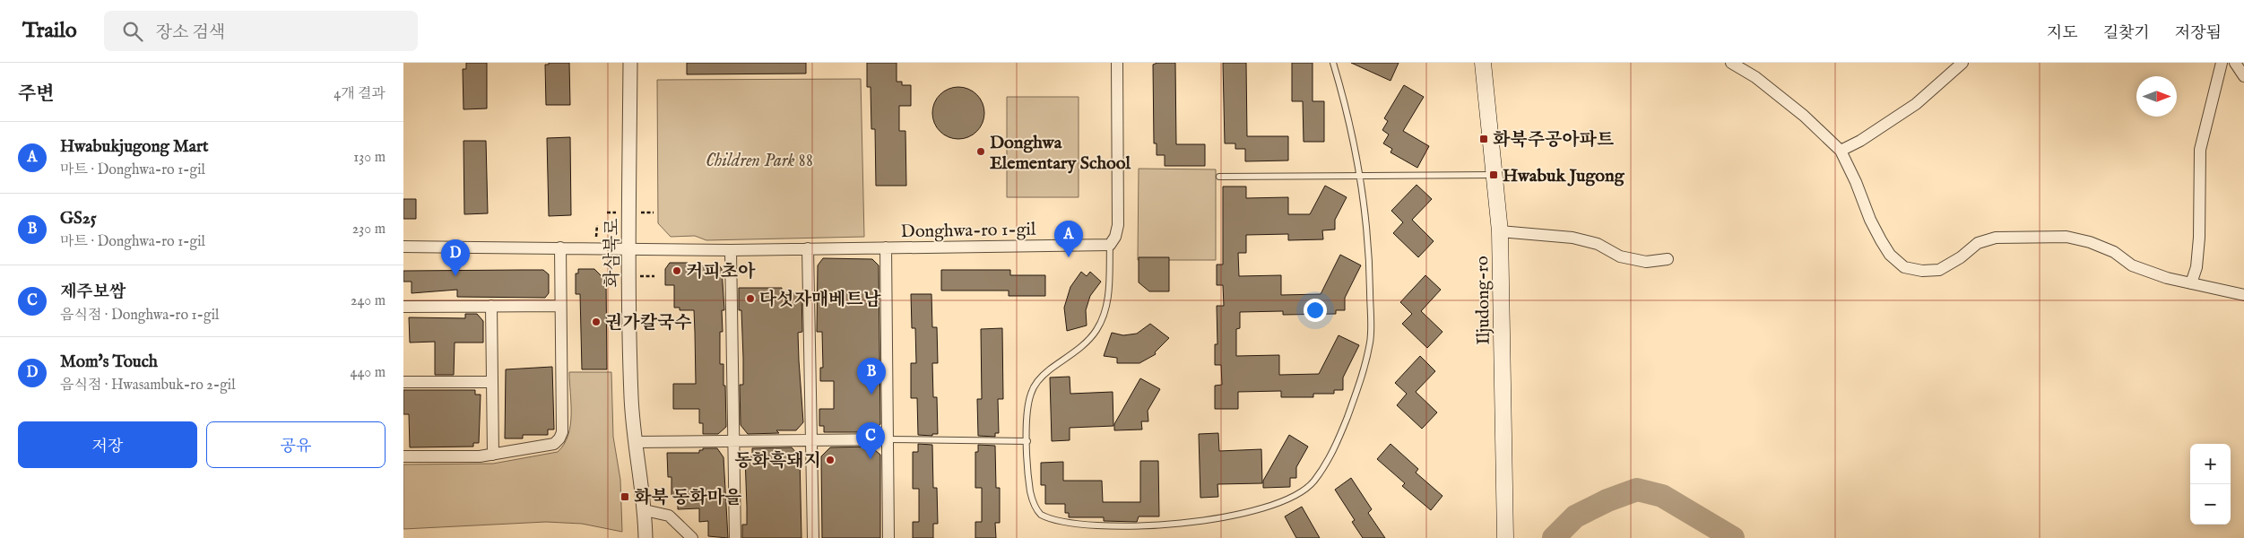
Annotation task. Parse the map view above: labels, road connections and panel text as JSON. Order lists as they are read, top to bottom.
{
  "streets": {
    "main road": ["Iljudong-ro"],
    "street": ["Donghwa-ro 1-gil", "화삼북로"]
  },
  "crossings": [
    ["Donghwa-ro 1-gil", "화삼북로"]
  ],
  "parks": ["Children Park 88"],
  "places": {
    "transit": ["화북주공아파트", "Hwabuk Jugong", "화북 동화마을"],
    "other": [
      "Donghwa Elementary School",
      "커피초아",
      "다섯자매베트남",
      "권가칼국수",
      "동화흑돼지"
    ]
  },
  "north": "right",
  "page": {
    "header": "Trailo",
    "search": "장소 검색",
    "nav": ["지도", "길찾기", "저장됨"],
    "heading": ["주변", "4개 결과"],
    "list": [
      {
        "mark": "A",
        "name": "Hwabukjugong Mart",
        "note": "마트 · Donghwa-ro 1-gil",
        "value": "130 m"
      },
      {
        "mark": "B",
        "name": "GS25",
        "note": "마트 · Donghwa-ro 1-gil",
        "value": "230 m"
      },
      {
        "mark": "C",
        "name": "제주보쌈",
        "note": "음식점 · Donghwa-ro 1-gil",
        "value": "240 m"
      },
      {
        "mark": "D",
        "name": "Mom's Touch",
        "note": "음식점 · Hwasambuk-ro 2-gil",
        "value": "440 m"
      }
    ],
    "pins": [
      "A",
      "D",
      "B",
      "C"
    ],
    "buttons": ["저장", "공유"],
    "map_buttons": ["+", "−"]
  }
}
